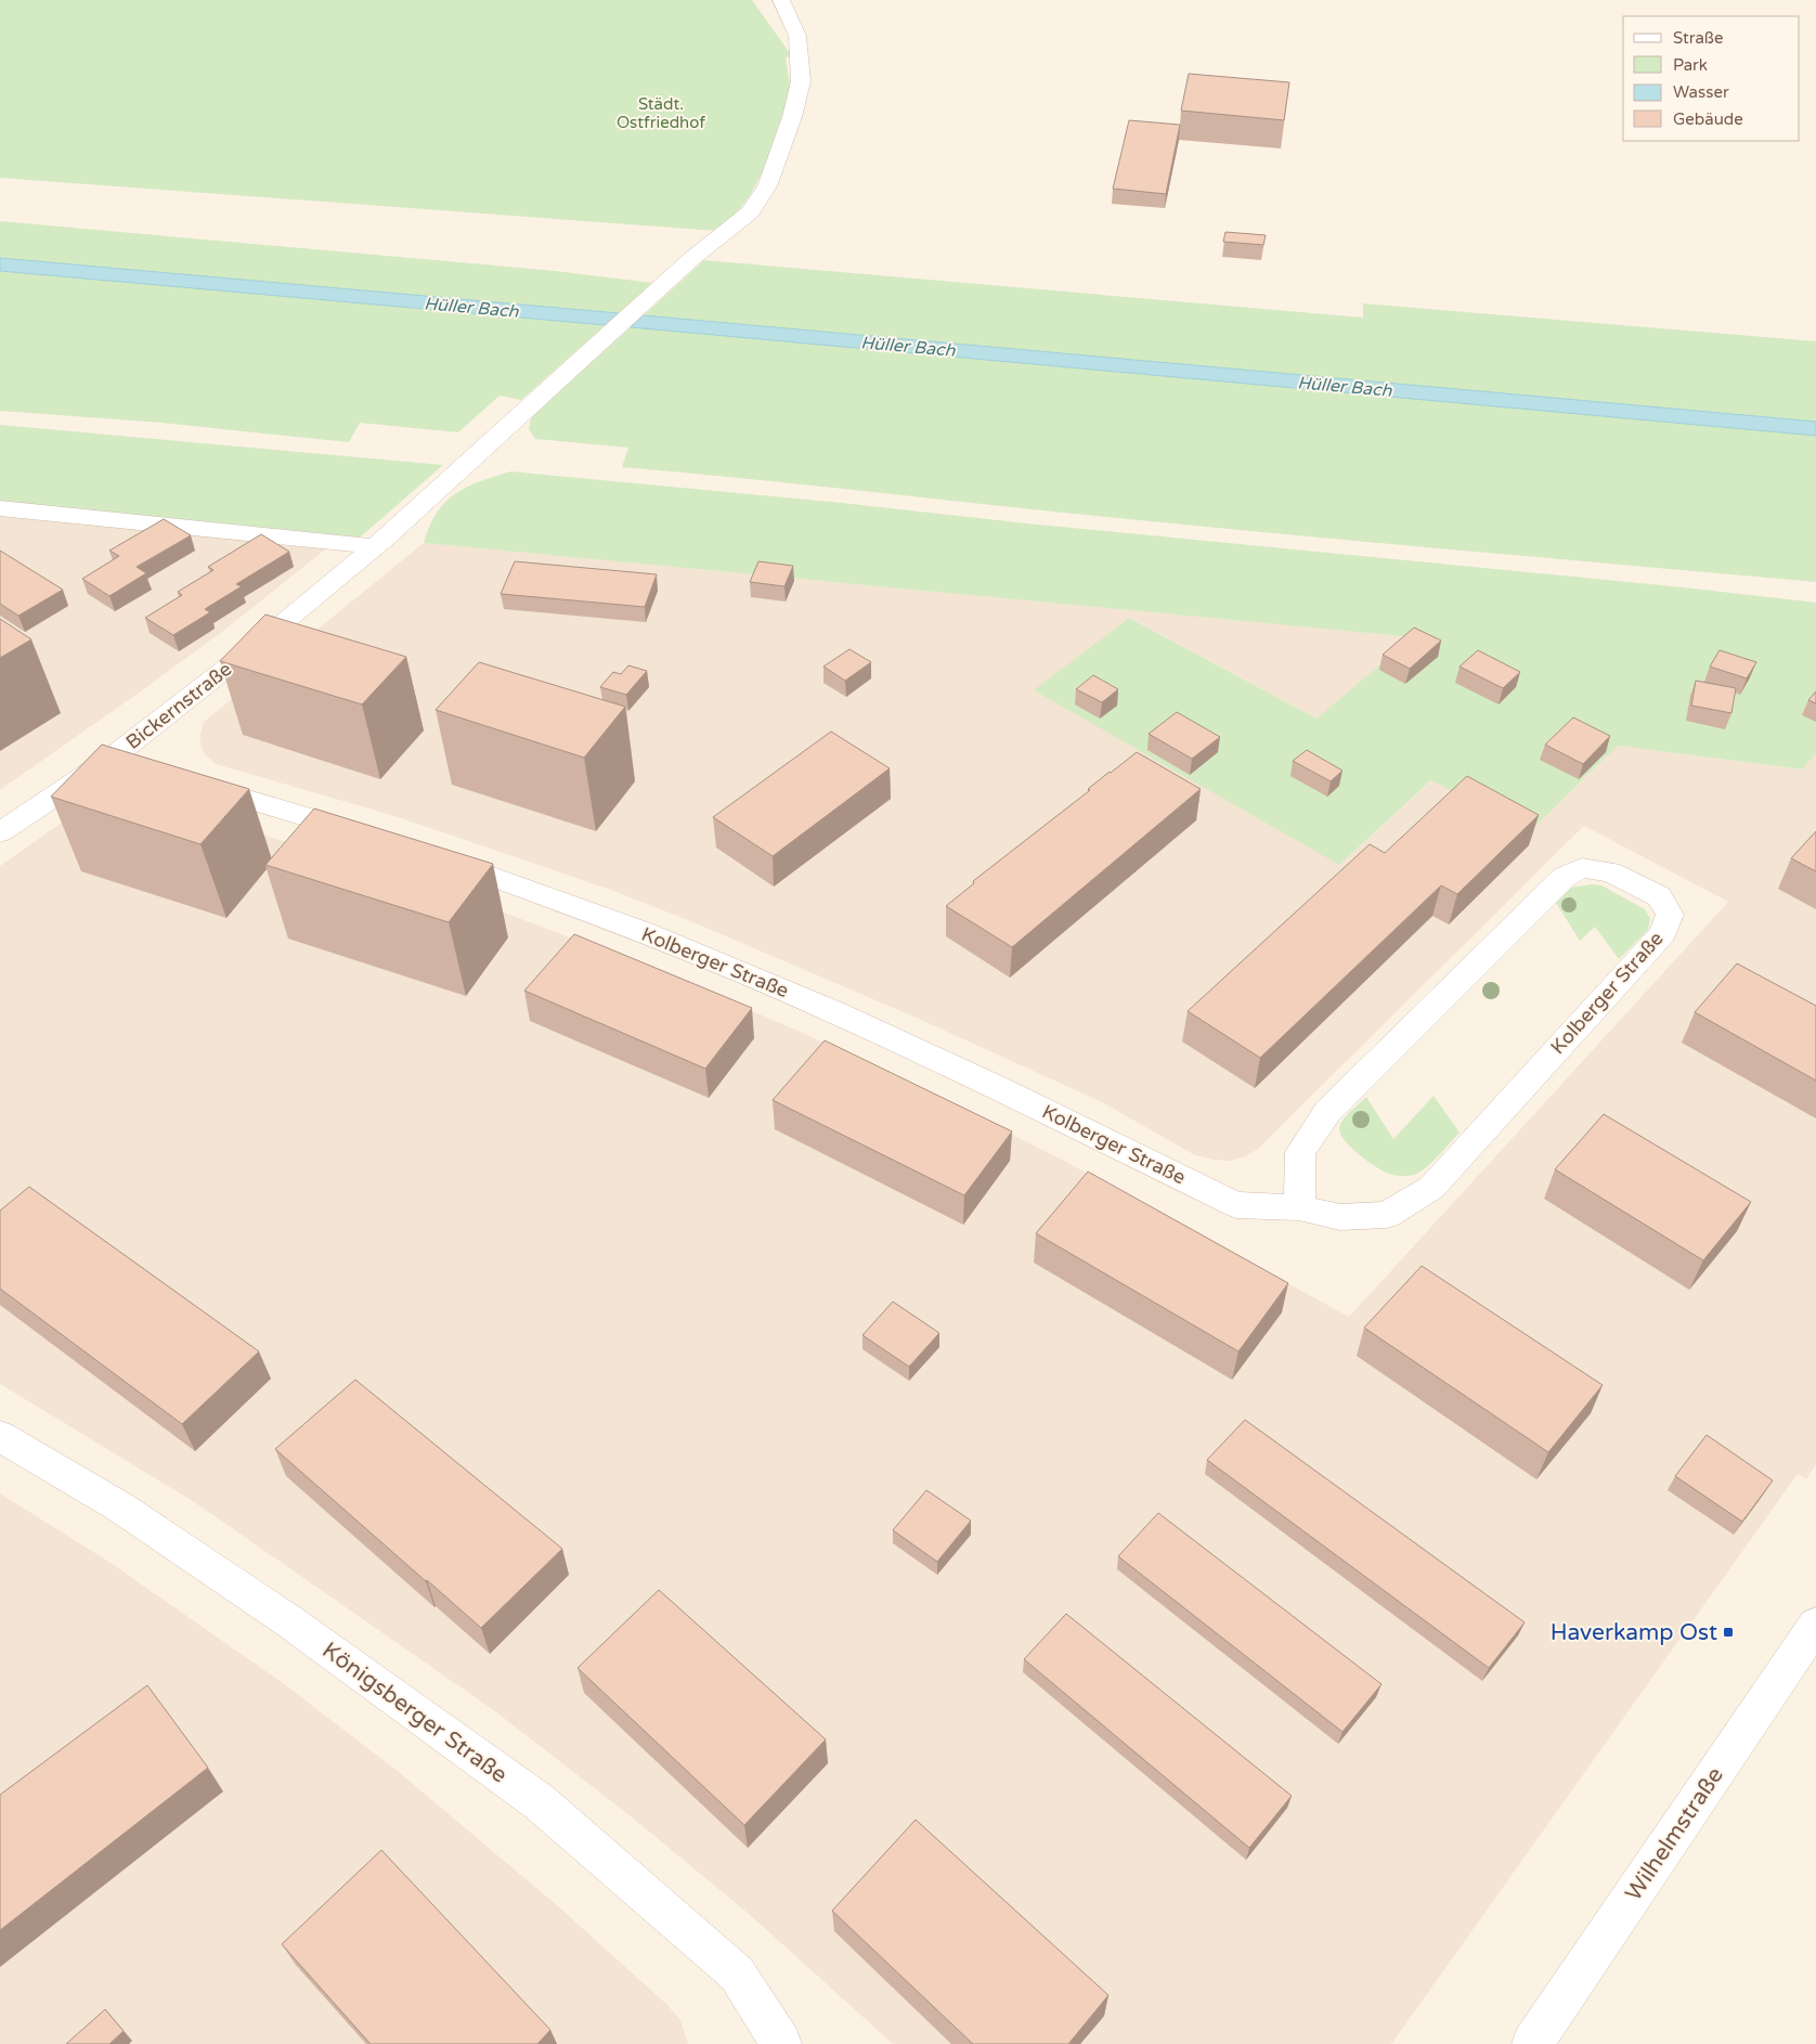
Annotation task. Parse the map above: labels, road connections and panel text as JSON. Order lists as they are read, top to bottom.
{
  "streets": {
    "street": [
      "Bickernstraße",
      "Kolberger Straße",
      "Königsberger Straße",
      "Wilhelmstraße"
    ]
  },
  "water": ["Hüller Bach"],
  "parks": ["Städt. Ostfriedhof"],
  "places": {
    "transit": ["Haverkamp Ost"]
  },
  "legend": [
    "Straße",
    "Park",
    "Wasser",
    "Gebäude"
  ]
}
